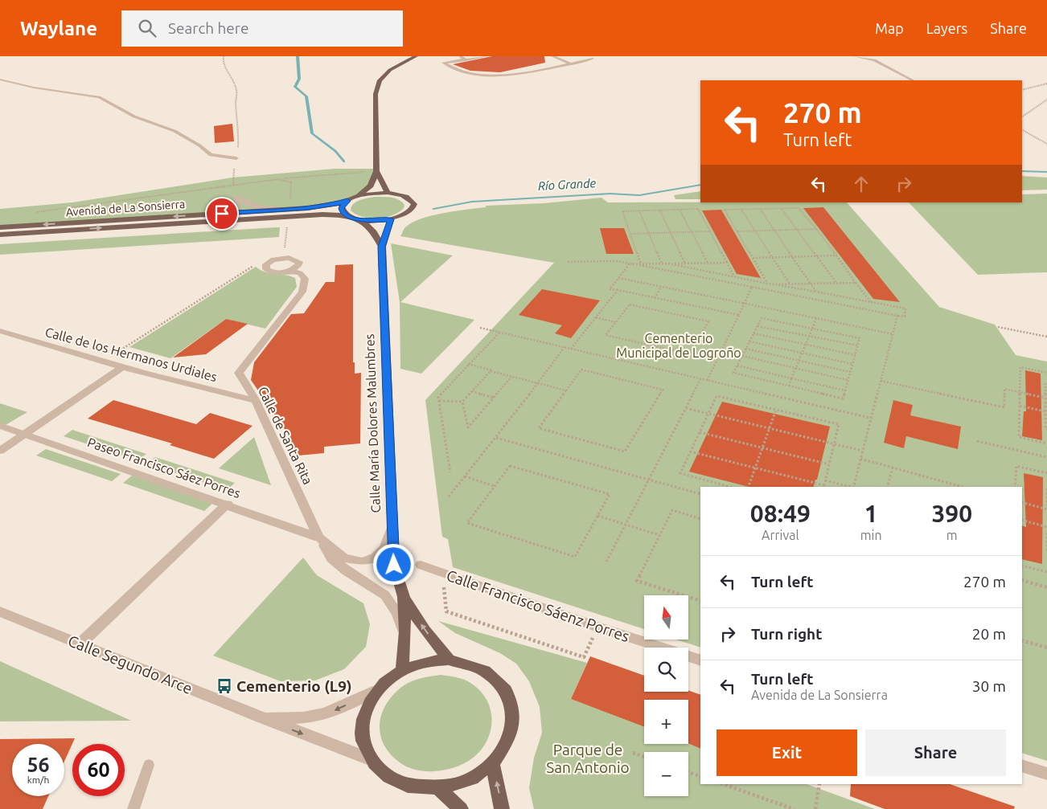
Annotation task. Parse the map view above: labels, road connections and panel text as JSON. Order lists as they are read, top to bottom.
{
  "streets": {
    "main road": ["Avenida de La Sonsierra", "Calle María Dolores Malumbres"],
    "street": [
      "Calle de los Hermanos Urdiales",
      "Calle de Santa Rita",
      "Paseo Francisco Sáez Porres",
      "Calle Francisco Sáenz Porres",
      "Calle Segundo Arce"
    ]
  },
  "crossings": [
    ["Avenida de La Sonsierra", "Calle María Dolores Malumbres"],
    ["Calle de los Hermanos Urdiales", "Calle de Santa Rita"],
    ["Calle María Dolores Malumbres", "Calle de Santa Rita"],
    ["Calle María Dolores Malumbres", "Calle Segundo Arce"],
    ["Calle de Santa Rita", "Paseo Francisco Sáez Porres"]
  ],
  "water": ["Río Grande"],
  "parks": ["Cementerio Municipal de Logroño", "Parque de San Antonio"],
  "places": {
    "bus stop": ["Cementerio (L9)"]
  },
  "north": "top",
  "page": {
    "header": "Waylane",
    "search": "Search here",
    "nav": ["Map", "Layers", "Share"],
    "turn": ["270 m", "Turn left"],
    "eta": [
      "08:49",
      "Arrival",
      "1",
      "min",
      "390",
      "m"
    ],
    "list": [
      {
        "name": "Turn left",
        "value": "270 m"
      },
      {
        "name": "Turn right",
        "value": "20 m"
      },
      {
        "name": "Turn left",
        "note": "Avenida de La Sonsierra",
        "value": "30 m"
      }
    ],
    "map_buttons": ["+", "−"],
    "buttons": ["Exit", "Share"],
    "speed": "56 km/h",
    "limit": "60"
  }
}
